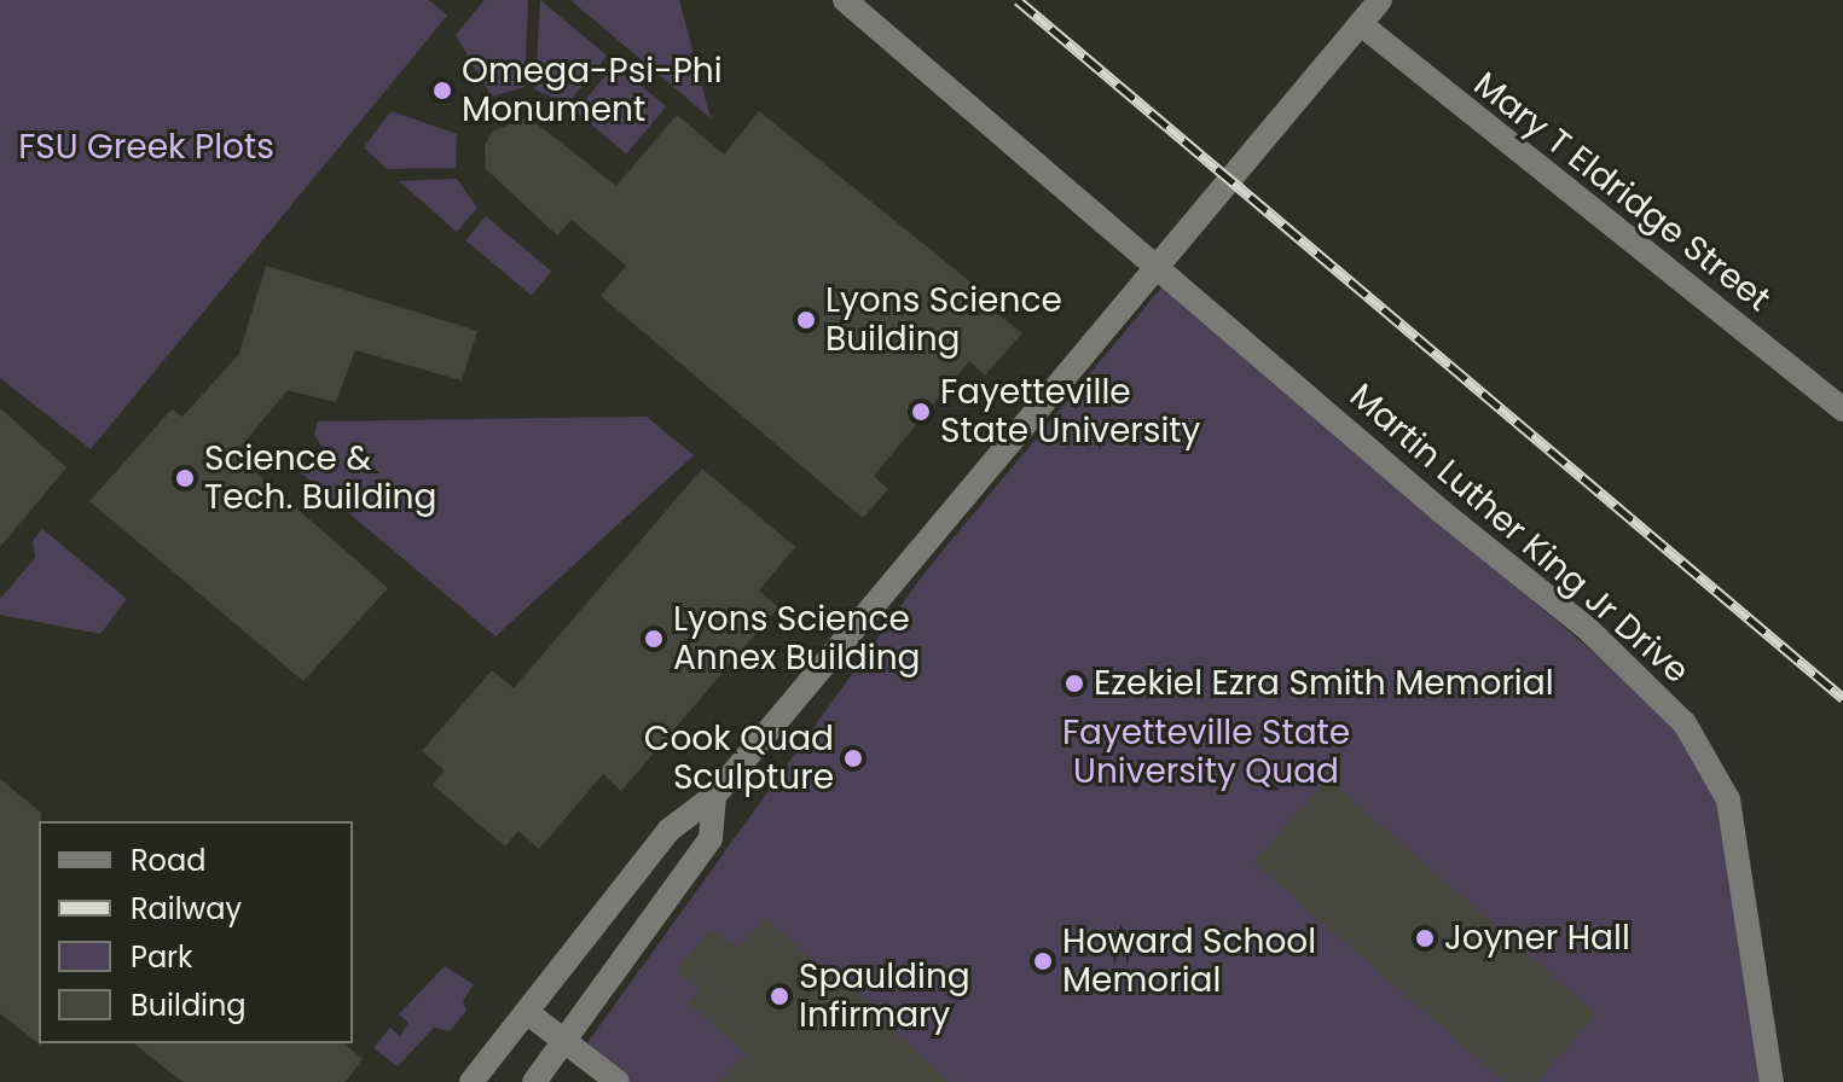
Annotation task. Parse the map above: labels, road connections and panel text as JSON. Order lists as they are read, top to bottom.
{
  "streets": {
    "street": ["Mary T Eldridge Street", "Martin Luther King Jr Drive"]
  },
  "parks": ["FSU Greek Plots", "Fayetteville State University Quad"],
  "places": [
    "Omega-Psi-Phi Monument",
    "Lyons Science Building",
    "Fayetteville State University",
    "Science & Tech. Building",
    "Lyons Science Annex Building",
    "Ezekiel Ezra Smith Memorial",
    "Cook Quad Sculpture",
    "Joyner Hall",
    "Howard School Memorial",
    "Spaulding Infirmary"
  ],
  "legend": [
    "Road",
    "Railway",
    "Park",
    "Building"
  ]
}
